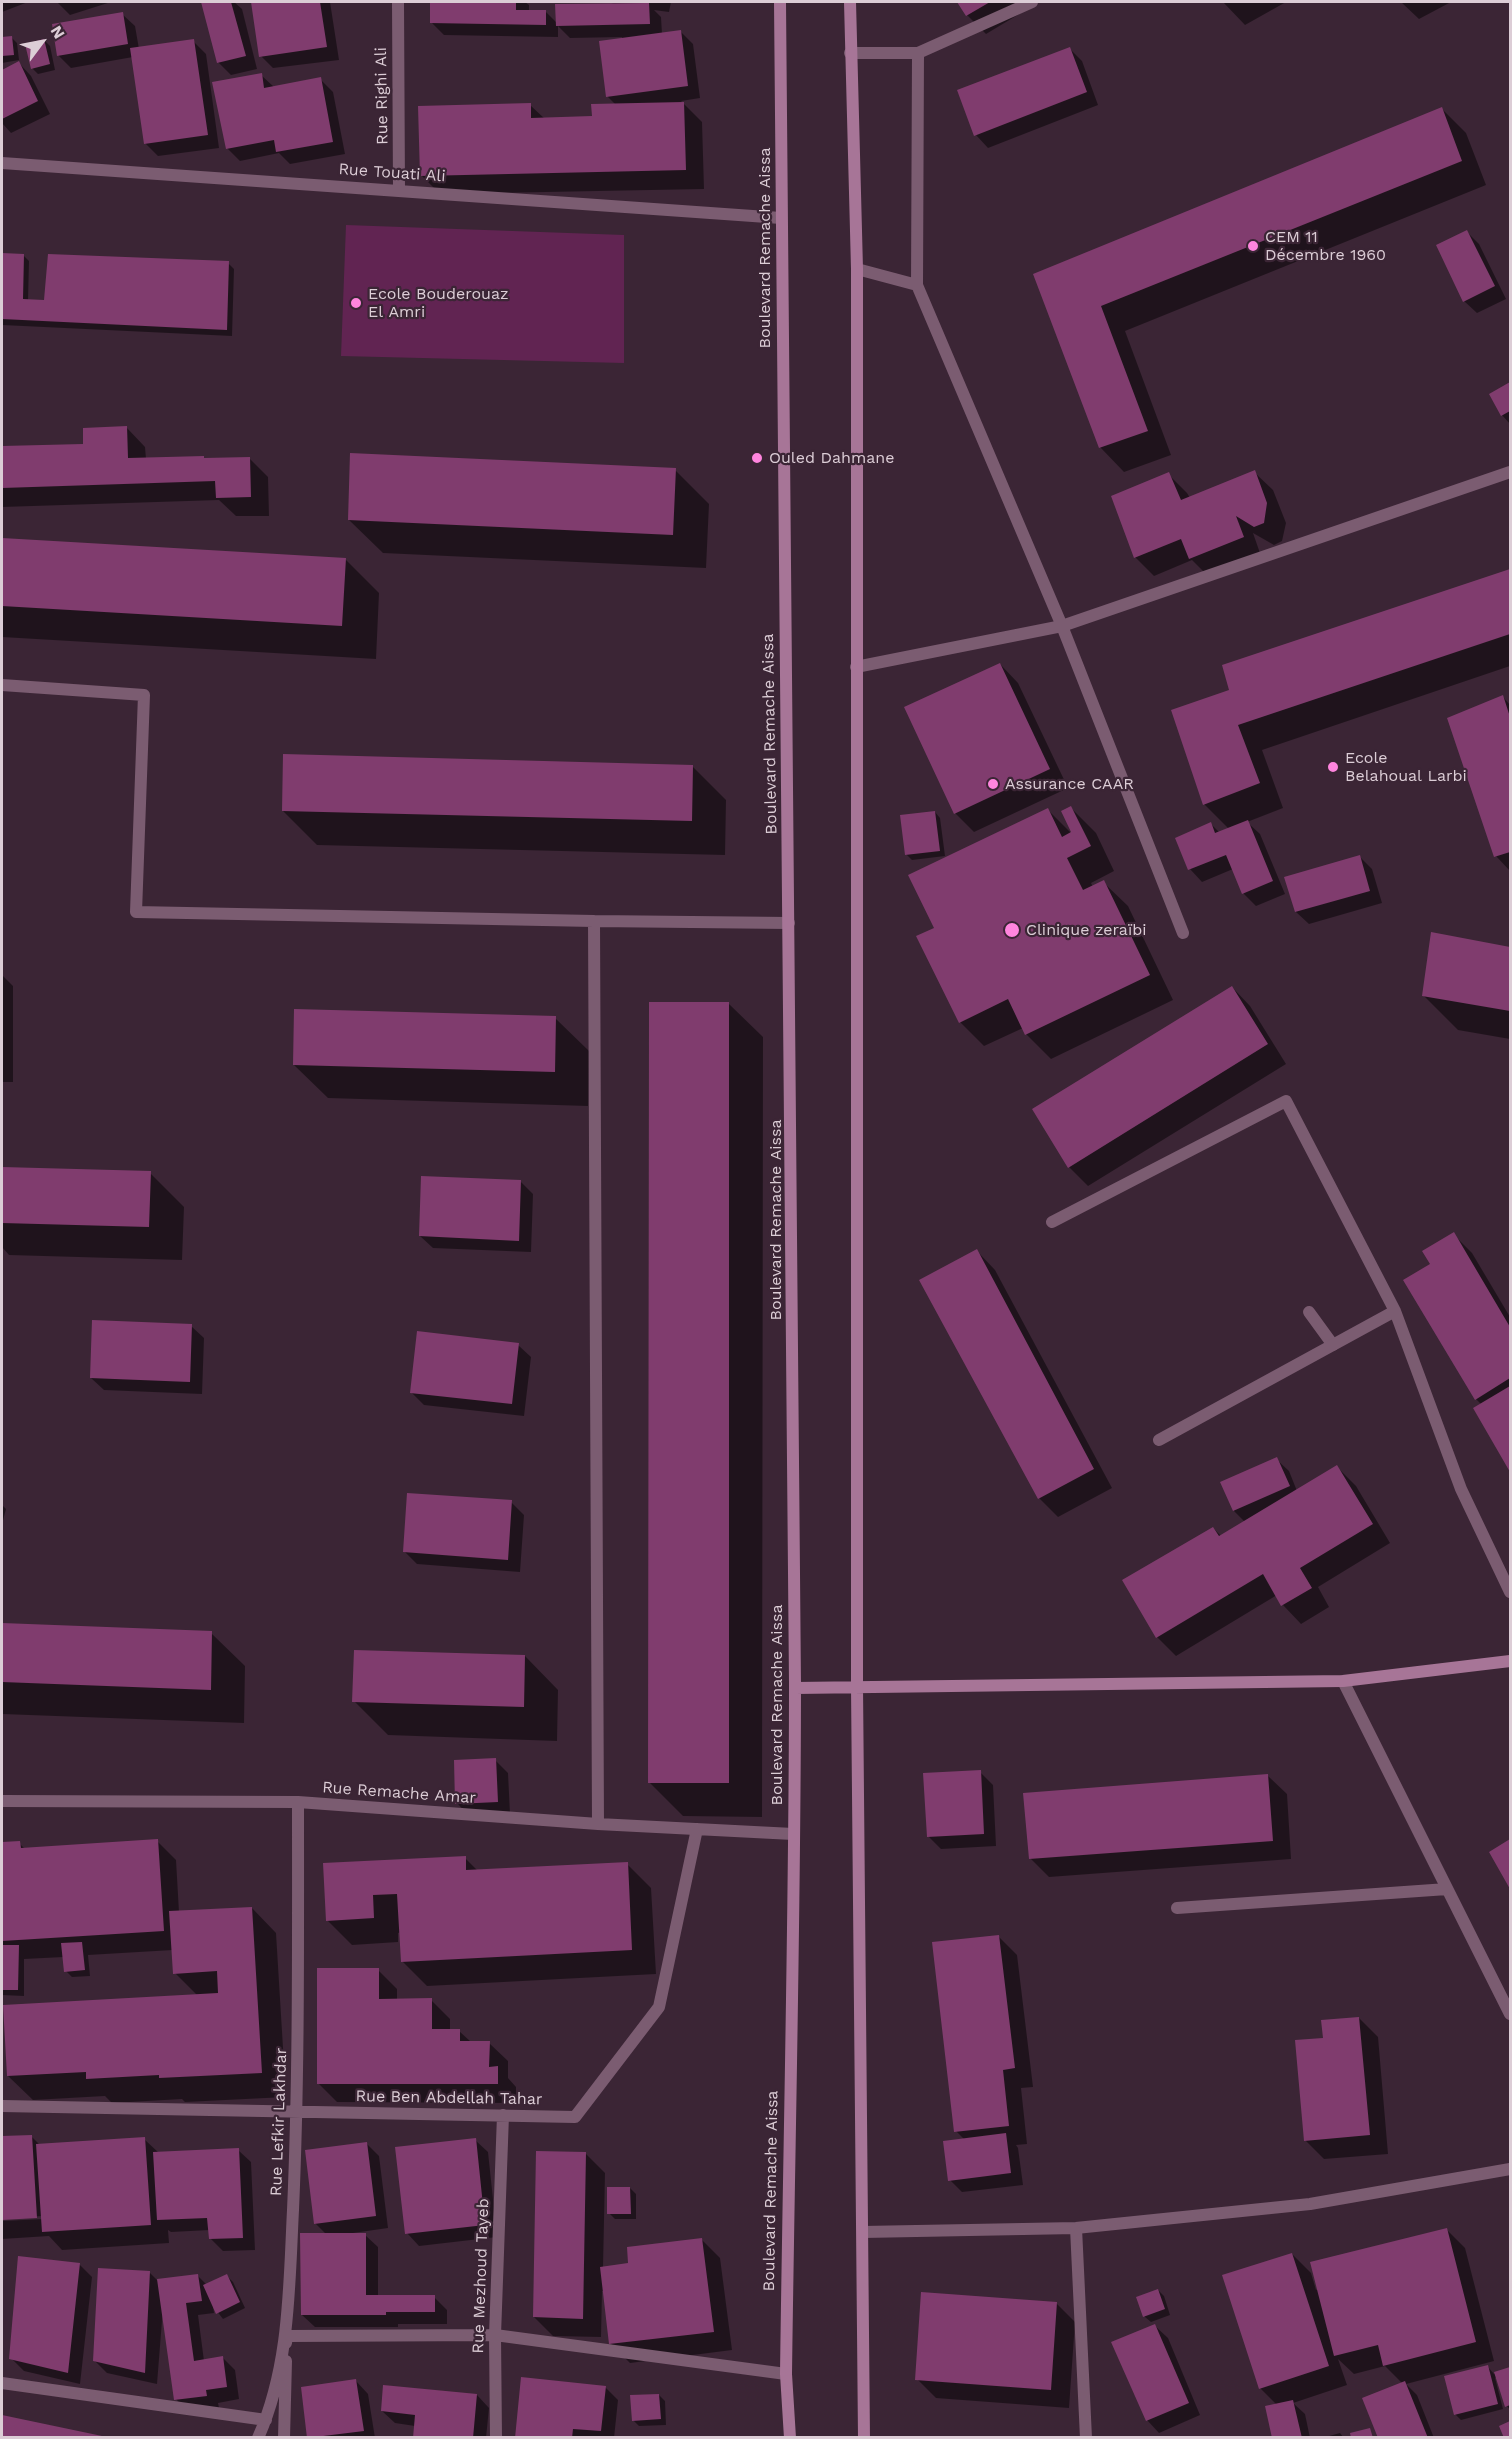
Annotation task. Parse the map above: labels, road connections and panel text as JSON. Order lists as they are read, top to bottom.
{
  "streets": {
    "main road": ["Boulevard Remache Aissa"],
    "street": [
      "Rue Righi Ali",
      "Rue Touati Ali",
      "Rue Remache Amar",
      "Rue Ben Abdellah Tahar",
      "Rue Lefkir Lakhdar",
      "Rue Mezhoud Tayeb"
    ]
  },
  "crossings": [
    ["Rue Righi Ali", "Rue Touati Ali"],
    ["Rue Touati Ali", "Boulevard Remache Aissa"],
    ["Boulevard Remache Aissa", "Rue Remache Amar"],
    ["Rue Remache Amar", "Rue Ben Abdellah Tahar"],
    ["Rue Remache Amar", "Rue Lefkir Lakhdar"],
    ["Rue Ben Abdellah Tahar", "Rue Lefkir Lakhdar"],
    ["Rue Ben Abdellah Tahar", "Rue Mezhoud Tayeb"]
  ],
  "places": [
    "CEM 11 Décembre 1960",
    "Ecole Bouderouaz El Amri",
    "Ouled Dahmane",
    "Ecole Belahoual Larbi",
    "Assurance CAAR",
    "Clinique zeraïbi"
  ],
  "north": "top right"
}
